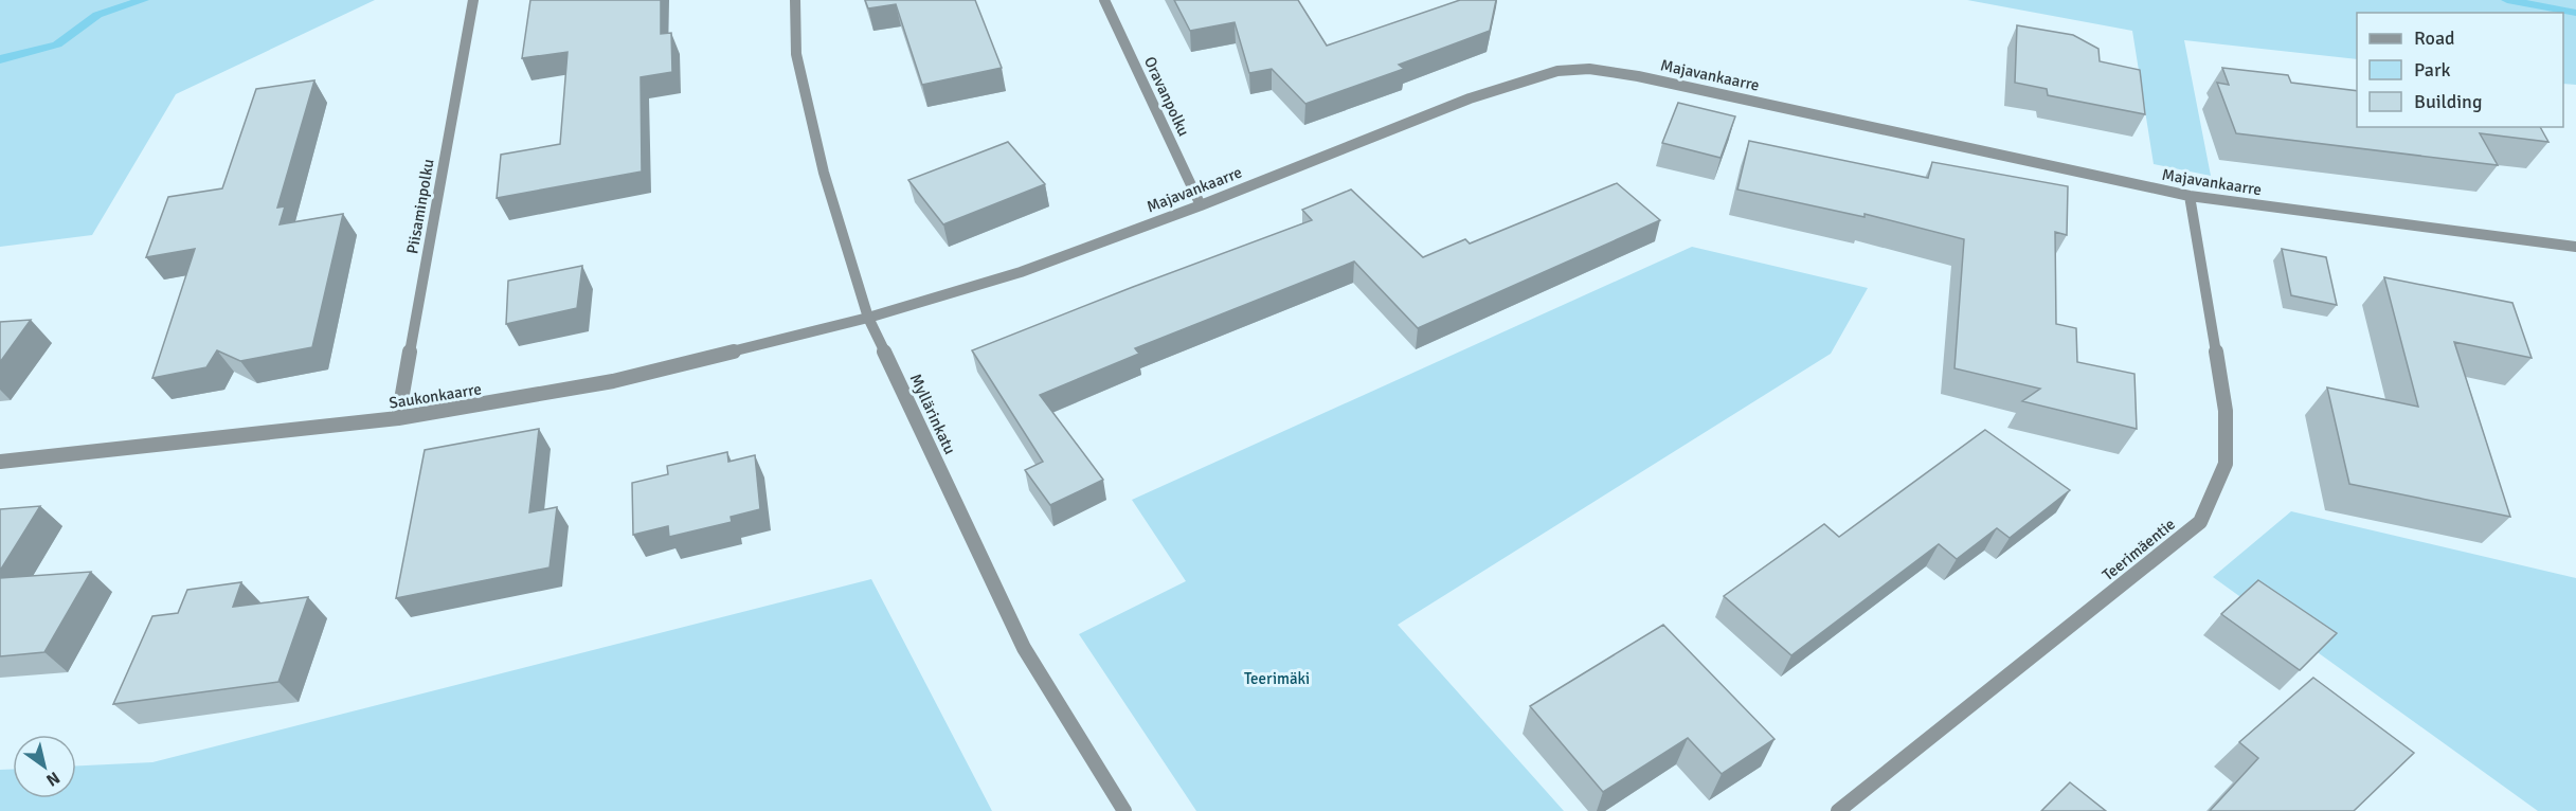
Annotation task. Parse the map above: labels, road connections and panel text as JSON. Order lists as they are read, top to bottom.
{
  "streets": {
    "street": [
      "Majavankaarre",
      "Oravanpolku",
      "Piisaminpolku",
      "Saukonkaarre",
      "Myllärinkatu",
      "Teerimäentie"
    ]
  },
  "crossings": [
    ["Majavankaarre", "Oravanpolku"],
    ["Majavankaarre", "Saukonkaarre"],
    ["Majavankaarre", "Myllärinkatu"],
    ["Majavankaarre", "Teerimäentie"],
    ["Piisaminpolku", "Saukonkaarre"],
    ["Saukonkaarre", "Myllärinkatu"]
  ],
  "parks": ["Teerimäki"],
  "legend": ["Road", "Park", "Building"],
  "north": "bottom right"
}
